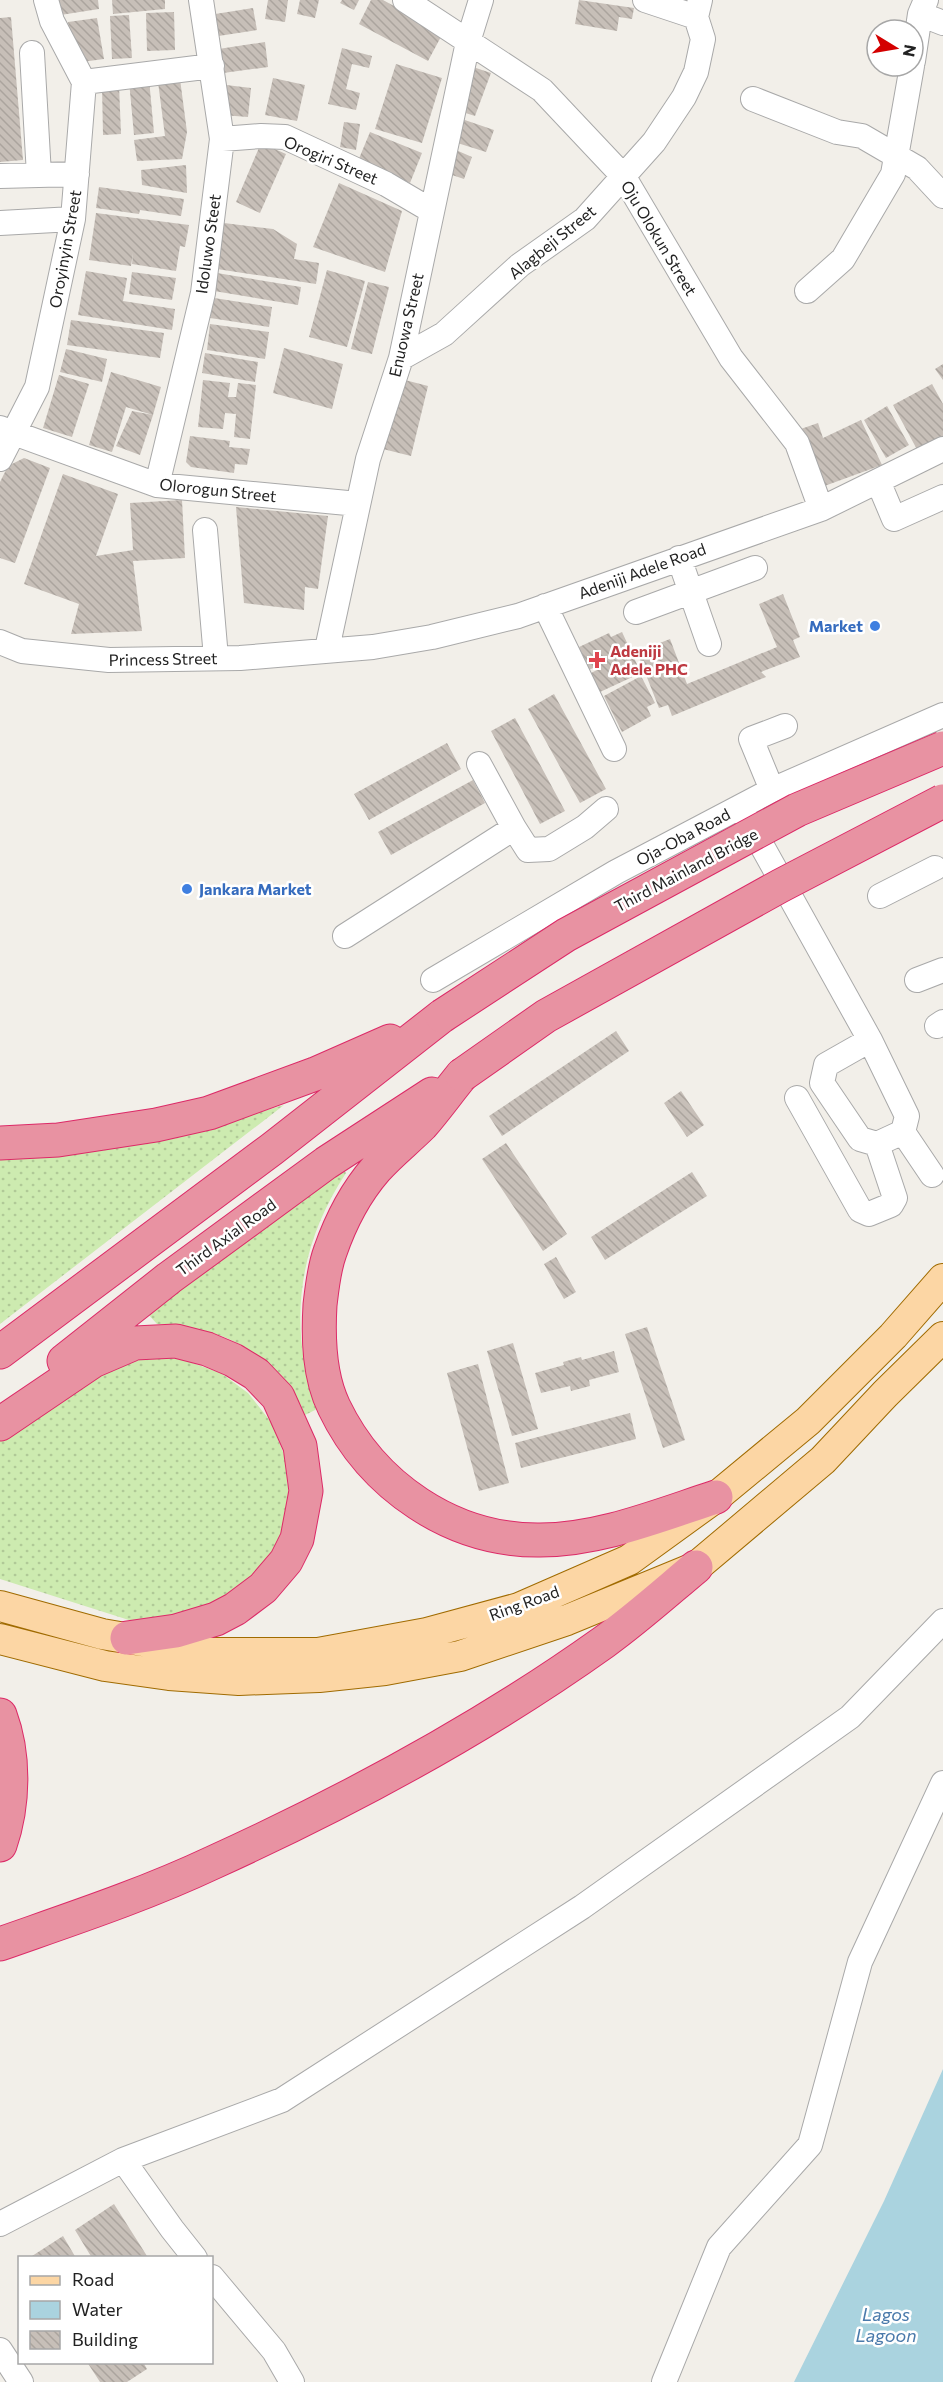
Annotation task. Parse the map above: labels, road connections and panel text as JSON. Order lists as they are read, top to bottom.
{
  "streets": {
    "highway": ["Third Mainland Bridge", "Third Axial Road"],
    "main road": ["Ring Road"],
    "street": [
      "Orogiri Street",
      "Oju Olokun Street",
      "Alagbeji Street",
      "Idoluwo Steet",
      "Oroyinyin Street",
      "Enuowa Street",
      "Olorogun Street",
      "Adeniji Adele Road",
      "Princess Street",
      "Oja-Oba Road"
    ]
  },
  "crossings": [
    ["Orogiri Street", "Idoluwo Steet"],
    ["Orogiri Street", "Enuowa Street"],
    ["Oju Olokun Street", "Alagbeji Street"],
    ["Oju Olokun Street", "Enuowa Street"],
    ["Oju Olokun Street", "Adeniji Adele Road"],
    ["Alagbeji Street", "Enuowa Street"],
    ["Idoluwo Steet", "Olorogun Street"],
    ["Oroyinyin Street", "Olorogun Street"],
    ["Enuowa Street", "Olorogun Street"],
    ["Enuowa Street", "Adeniji Adele Road"],
    ["Enuowa Street", "Princess Street"],
    ["Adeniji Adele Road", "Princess Street"]
  ],
  "water": ["Lagos Lagoon"],
  "places": {
    "other": ["Market", "Jankara Market"],
    "health": ["Adeniji Adele PHC"]
  },
  "legend": ["Road", "Water", "Building"],
  "north": "right"
}
